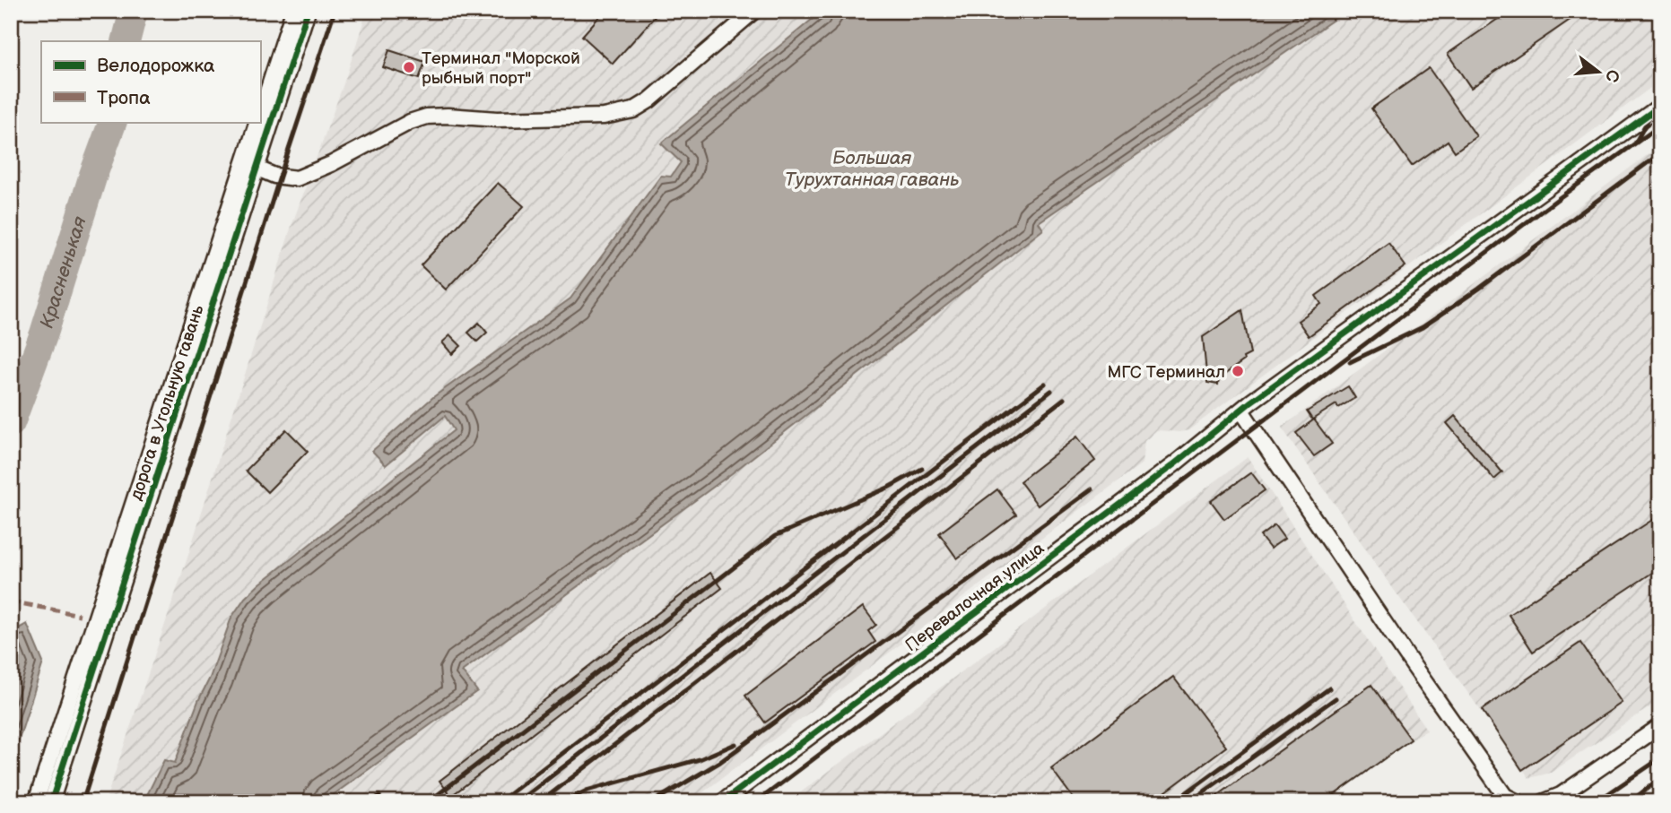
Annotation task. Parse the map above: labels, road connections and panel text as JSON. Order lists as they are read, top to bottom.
{
  "streets": {
    "street": ["дорога в Угольную гавань", "Перевалочная улица"]
  },
  "water": ["Большая Турухтанная гавань", "Красненькая"],
  "places": ["Терминал \"Морской рыбный порт\"", "МГС Терминал"],
  "legend": ["Велодорожка", "Тропа"],
  "north": "right"
}
